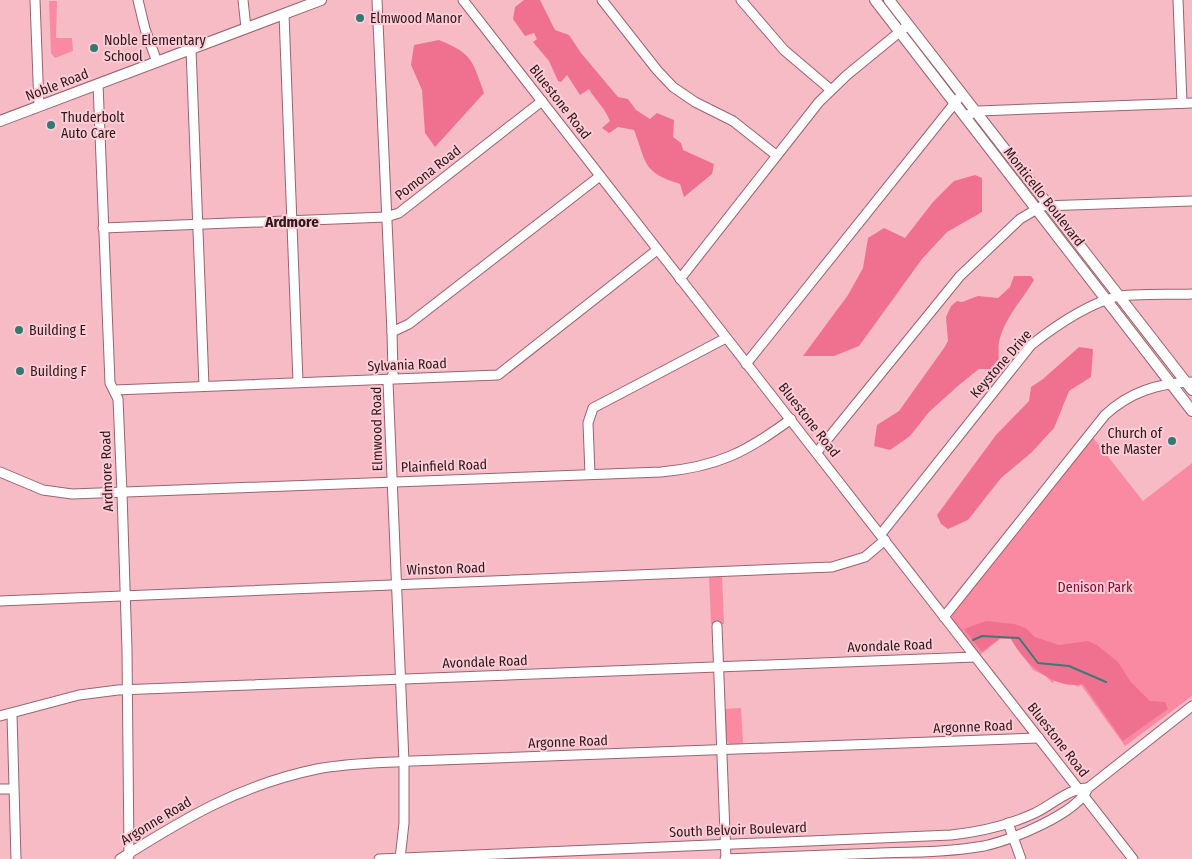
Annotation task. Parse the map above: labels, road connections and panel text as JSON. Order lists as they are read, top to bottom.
{
  "streets": {
    "main road": ["Noble Road", "Monticello Boulevard"],
    "street": [
      "Bluestone Road",
      "Pomona Road",
      "Keystone Drive",
      "Sylvania Road",
      "Elmwood Road",
      "Plainfield Road",
      "Ardmore Road",
      "Winston Road",
      "Avondale Road",
      "Argonne Road",
      "South Belvoir Boulevard"
    ]
  },
  "crossings": [
    ["Noble Road", "Ardmore Road"],
    ["Bluestone Road", "Pomona Road"],
    ["Bluestone Road", "Keystone Drive"],
    ["Bluestone Road", "Sylvania Road"],
    ["Bluestone Road", "Plainfield Road"],
    ["Bluestone Road", "Winston Road"],
    ["Bluestone Road", "Avondale Road"],
    ["Bluestone Road", "Argonne Road"],
    ["Bluestone Road", "South Belvoir Boulevard"],
    ["Pomona Road", "Elmwood Road"],
    ["Pomona Road", "Ardmore Road"],
    ["Monticello Boulevard", "Keystone Drive"],
    ["Keystone Drive", "Winston Road"],
    ["Sylvania Road", "Elmwood Road"],
    ["Sylvania Road", "Ardmore Road"],
    ["Elmwood Road", "Plainfield Road"],
    ["Elmwood Road", "Winston Road"],
    ["Elmwood Road", "Avondale Road"],
    ["Elmwood Road", "Argonne Road"],
    ["Elmwood Road", "South Belvoir Boulevard"],
    ["Plainfield Road", "Ardmore Road"],
    ["Ardmore Road", "Winston Road"],
    ["Ardmore Road", "Avondale Road"],
    ["Ardmore Road", "Argonne Road"]
  ],
  "districts": ["Ardmore"],
  "parks": ["Denison Park"],
  "places": [
    "Elmwood Manor",
    "Noble Elementary School",
    "Thuderbolt Auto Care",
    "Building E",
    "Building F",
    "Church of the Master"
  ]
}
